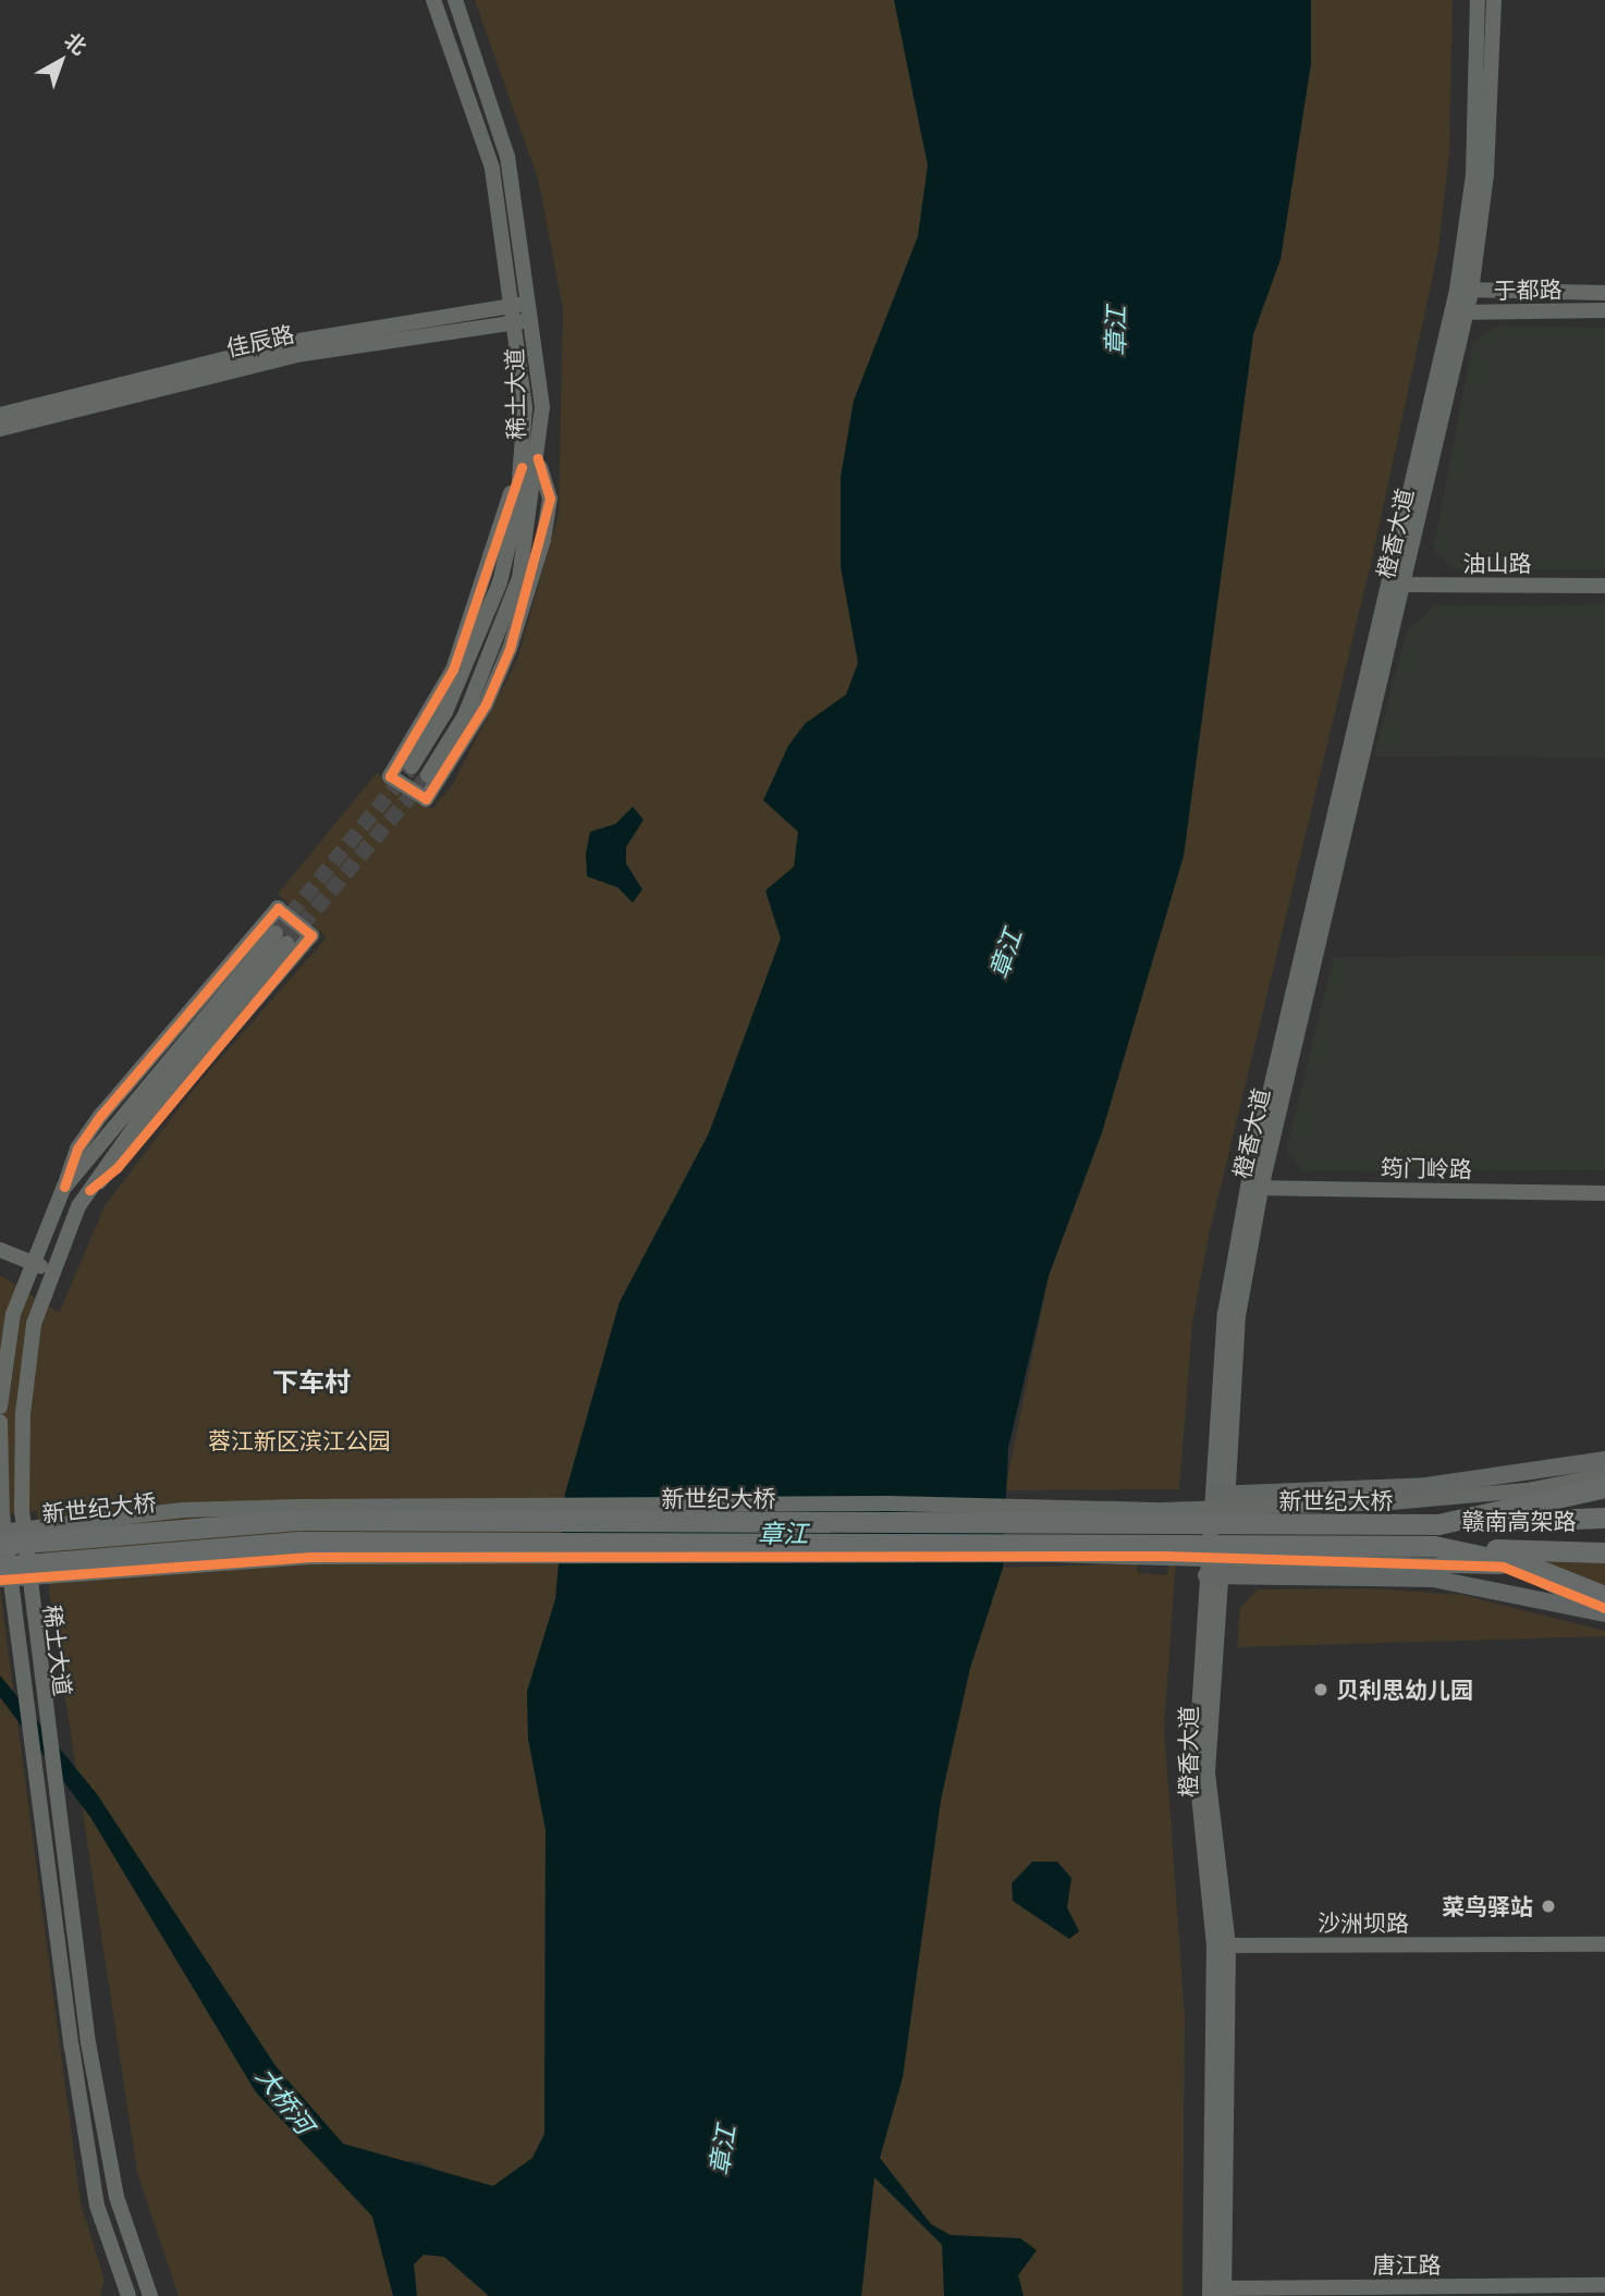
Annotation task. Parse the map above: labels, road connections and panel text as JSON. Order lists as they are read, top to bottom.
{
  "streets": {
    "highway": ["新世纪大桥", "赣南高架路"],
    "main road": [
      "于都路",
      "佳辰路",
      "稀土大道",
      "橙香大道",
      "油山路",
      "筠门岭路",
      "沙洲坝路",
      "唐江路"
    ]
  },
  "crossings": [
    ["于都路", "橙香大道"],
    ["佳辰路", "稀土大道"],
    ["橙香大道", "油山路"],
    ["橙香大道", "筠门岭路"],
    ["橙香大道", "沙洲坝路"],
    ["橙香大道", "唐江路"],
    ["新世纪大桥", "赣南高架路"]
  ],
  "districts": ["下车村"],
  "water": ["章江", "大桥河"],
  "parks": ["蓉江新区滨江公园"],
  "places": ["贝利思幼儿园", "菜鸟驿站"],
  "north": "top right"
}
